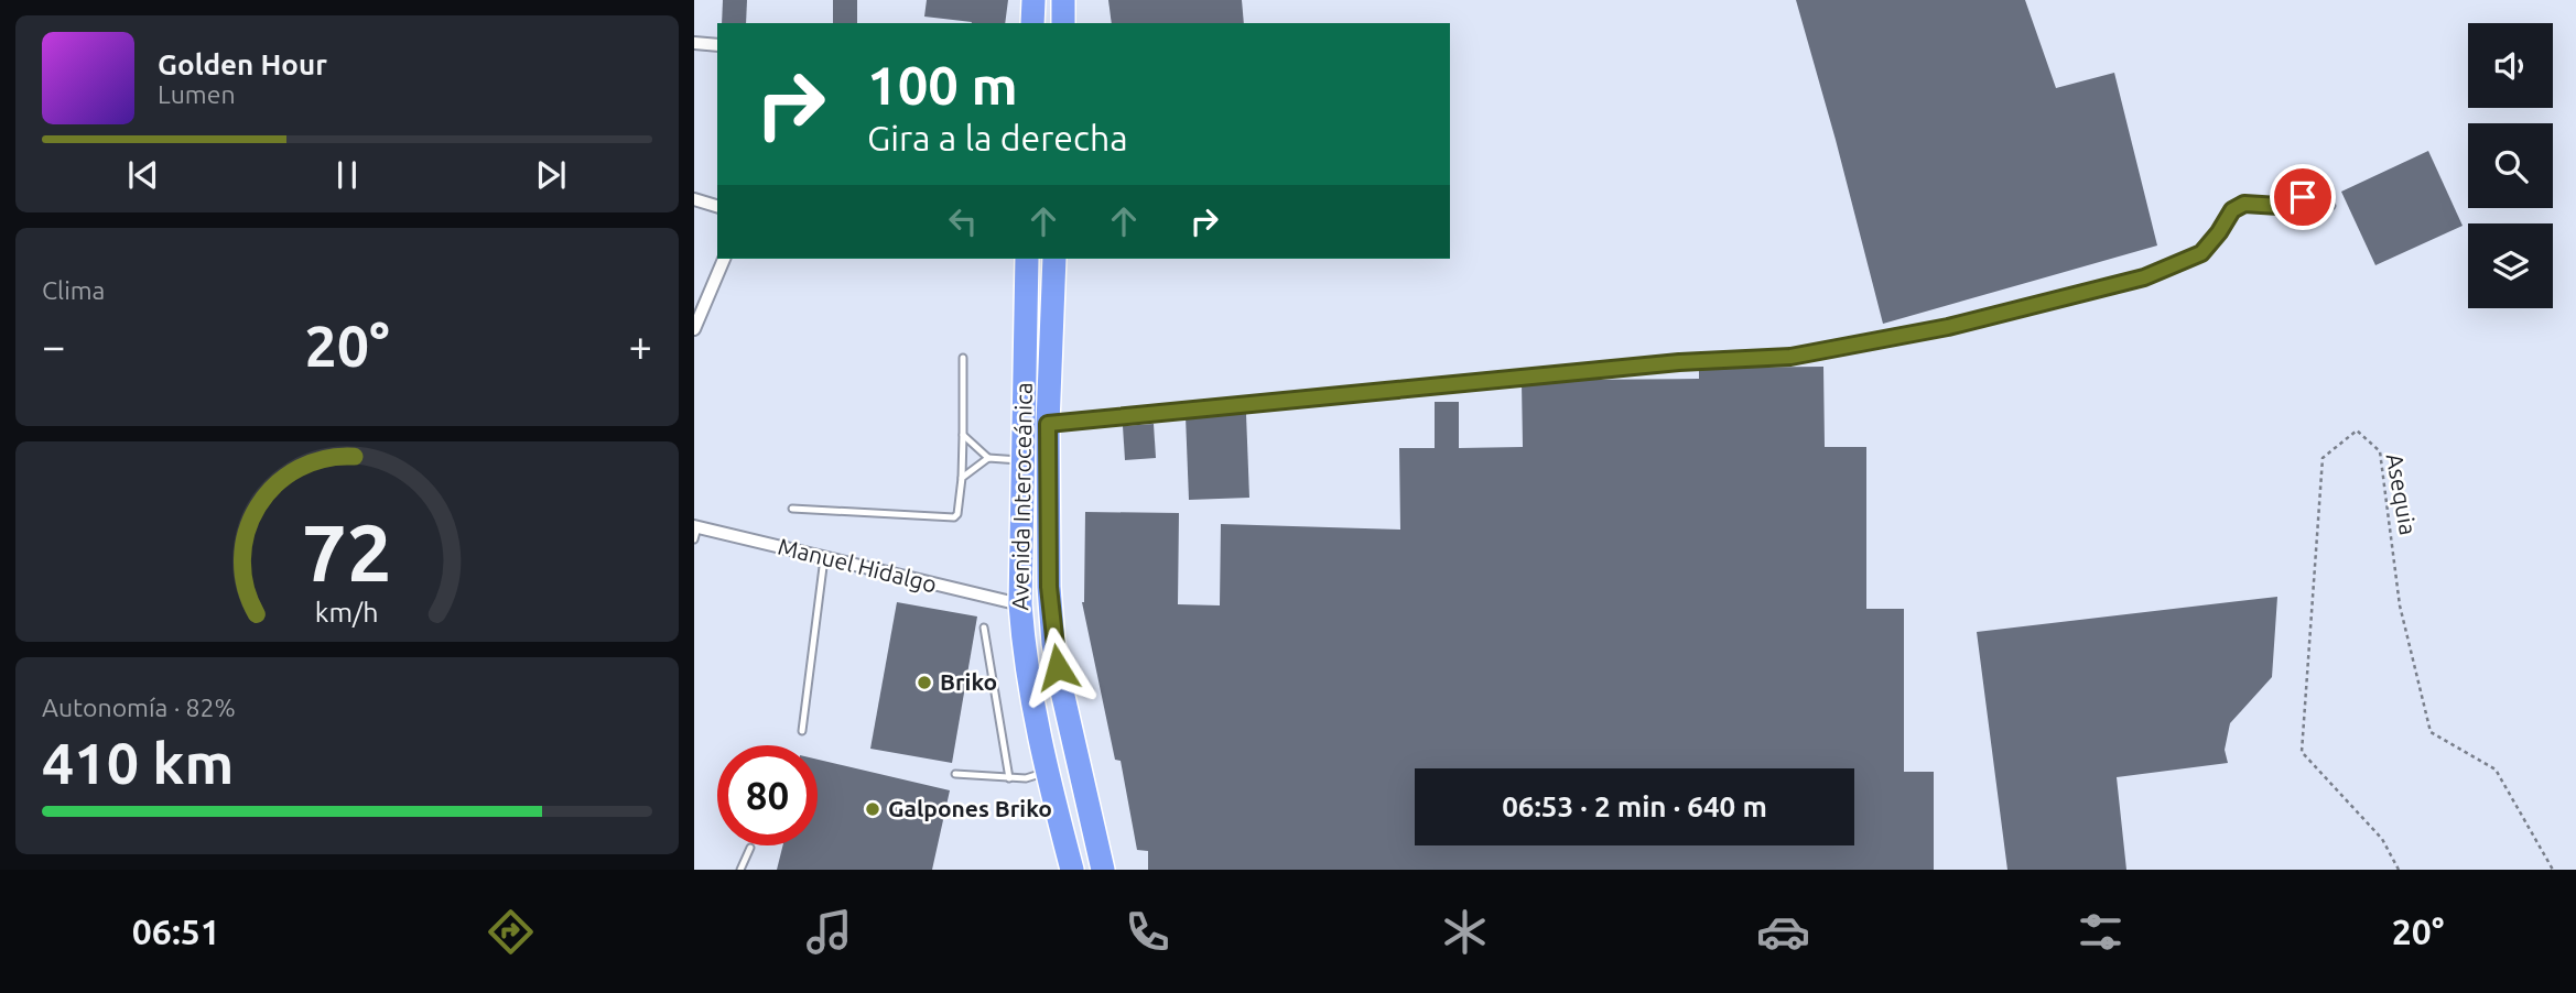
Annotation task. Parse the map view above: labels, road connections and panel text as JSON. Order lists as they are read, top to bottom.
{
  "streets": {
    "highway": ["Avenida Interoceánica"],
    "street": ["Manuel Hidalgo"],
    "path": ["Asequia"]
  },
  "crossings": [
    ["Avenida Interoceánica", "Manuel Hidalgo"]
  ],
  "places": ["Briko", "Galpones Briko"],
  "page": {
    "turn": ["100 m", "Gira a la derecha"],
    "song": ["Golden Hour", "Lumen"],
    "tile": [
      "Clima",
      ["Autonomía · 82%", "410 km"]
    ],
    "heat": ["−", "20°", "+"],
    "limit": "80",
    "trip": "06:53 · 2 min · 640 m",
    "tabs": ["06:51", "20°"],
    "gauge": ["72", "km/h"]
  }
}
